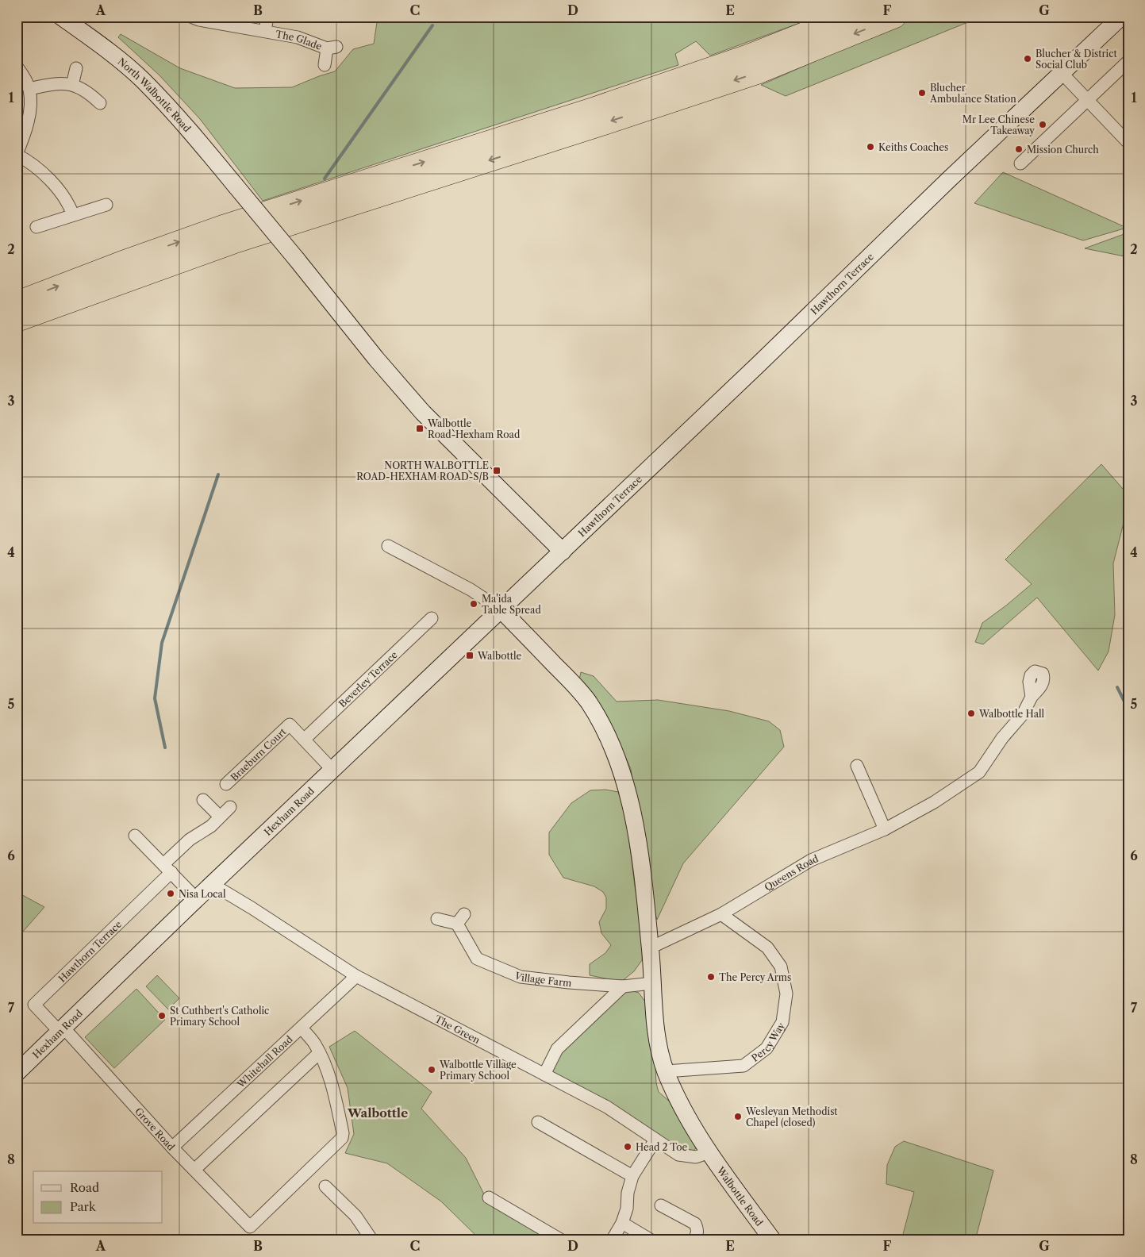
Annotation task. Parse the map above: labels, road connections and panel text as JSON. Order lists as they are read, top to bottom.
{
  "streets": {
    "main road": [
      "North Walbottle Road",
      "Hawthorn Terrace",
      "Hexham Road",
      "Walbottle Road"
    ],
    "street": [
      "The Glade",
      "Beverley Terrace",
      "Braeburn Court",
      "Queens Road",
      "Village Farm",
      "The Green",
      "Percy Way",
      "Whitehall Road",
      "Grove Road"
    ]
  },
  "crossings": [
    ["North Walbottle Road", "Hawthorn Terrace"],
    ["North Walbottle Road", "Hexham Road"],
    ["Hawthorn Terrace", "Hexham Road"],
    ["Hawthorn Terrace", "Grove Road"],
    ["Beverley Terrace", "Braeburn Court"],
    ["Hexham Road", "The Green"],
    ["Hexham Road", "Grove Road"],
    ["Hexham Road", "Walbottle Road"],
    ["Queens Road", "Percy Way"],
    ["Queens Road", "Walbottle Road"],
    ["Village Farm", "Walbottle Road"],
    ["The Green", "Whitehall Road"],
    ["The Green", "Walbottle Road"],
    ["Percy Way", "Walbottle Road"],
    ["Whitehall Road", "Grove Road"]
  ],
  "districts": ["Walbottle"],
  "places": {
    "other": [
      "Blucher & District Social Club",
      "Blucher Ambulance Station",
      "Mr Lee Chinese Takeaway",
      "Keiths Coaches",
      "Mission Church",
      "Ma'ida Table Spread",
      "Walbottle Hall",
      "Nisa Local",
      "The Percy Arms",
      "St Cuthbert's Catholic Primary School",
      "Walbottle Village Primary School",
      "Wesleyan Methodist Chapel (closed)",
      "Head 2 Toe"
    ],
    "transit": ["Walbottle Road-Hexham Road", "NORTH WALBOTTLE ROAD-HEXHAM ROAD-S/B", "Walbottle"]
  },
  "legend": ["Road", "Park"],
  "grid": {
    "columns": [
      "A",
      "B",
      "C",
      "D",
      "E",
      "F",
      "G"
    ],
    "rows": [
      "1",
      "2",
      "3",
      "4",
      "5",
      "6",
      "7",
      "8"
    ]
  }
}
